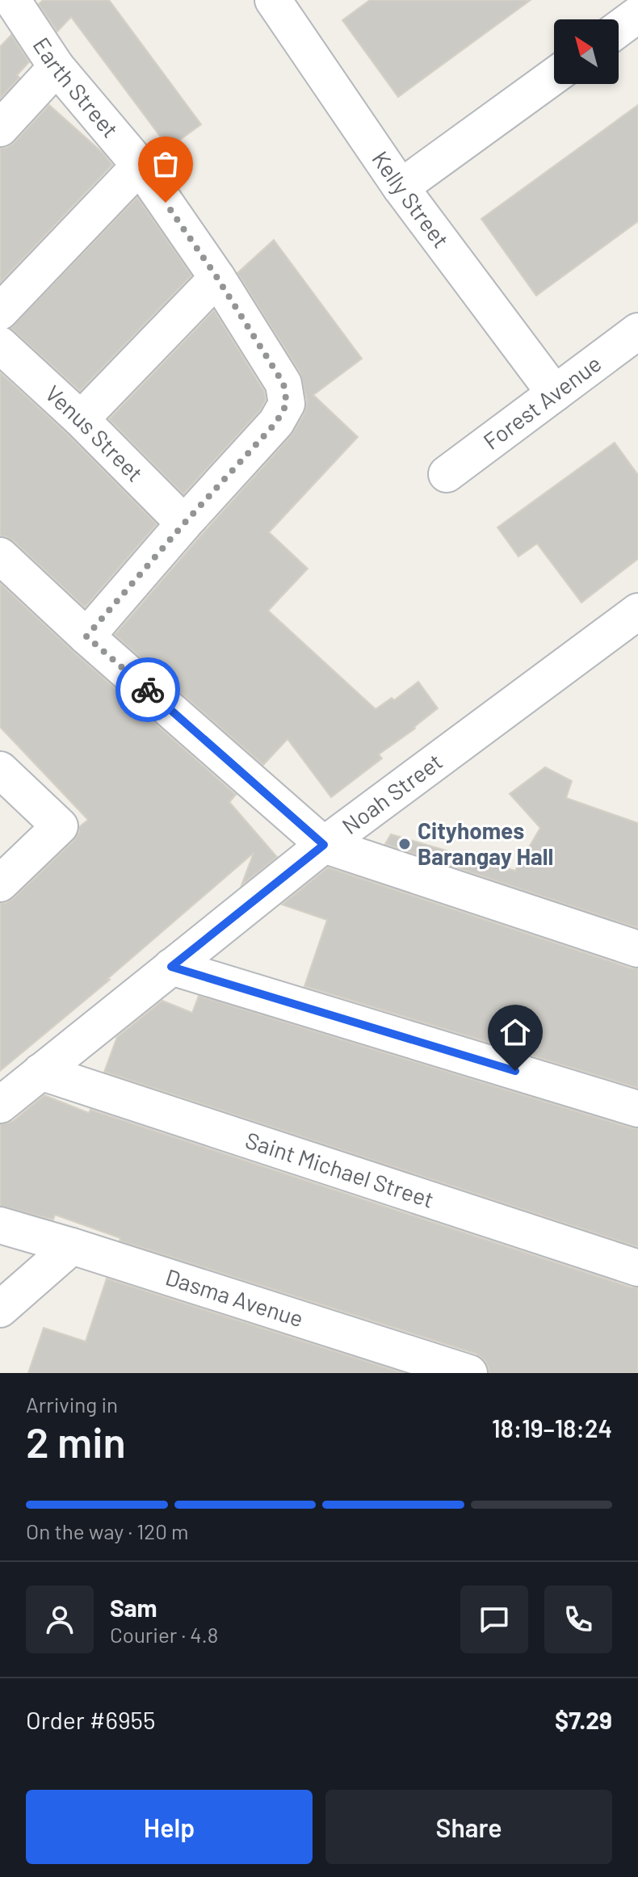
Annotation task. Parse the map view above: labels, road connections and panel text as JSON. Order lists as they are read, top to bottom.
{
  "streets": {
    "street": [
      "Earth Street",
      "Kelly Street",
      "Forest Avenue",
      "Venus Street",
      "Noah Street",
      "Saint Michael Street",
      "Dasma Avenue"
    ]
  },
  "crossings": [
    ["Earth Street", "Venus Street"],
    ["Kelly Street", "Forest Avenue"],
    ["Noah Street", "Saint Michael Street"]
  ],
  "places": ["Cityhomes Barangay Hall"],
  "north": "top left",
  "page": {
    "heading": ["2 min", "Arriving in", "18:19–18:24"],
    "panel": [
      "Sam",
      "Courier · 4.8",
      "Order #6955",
      "$7.29"
    ],
    "bar": "On the way · 120 m",
    "buttons": ["Help", "Share"]
  }
}
